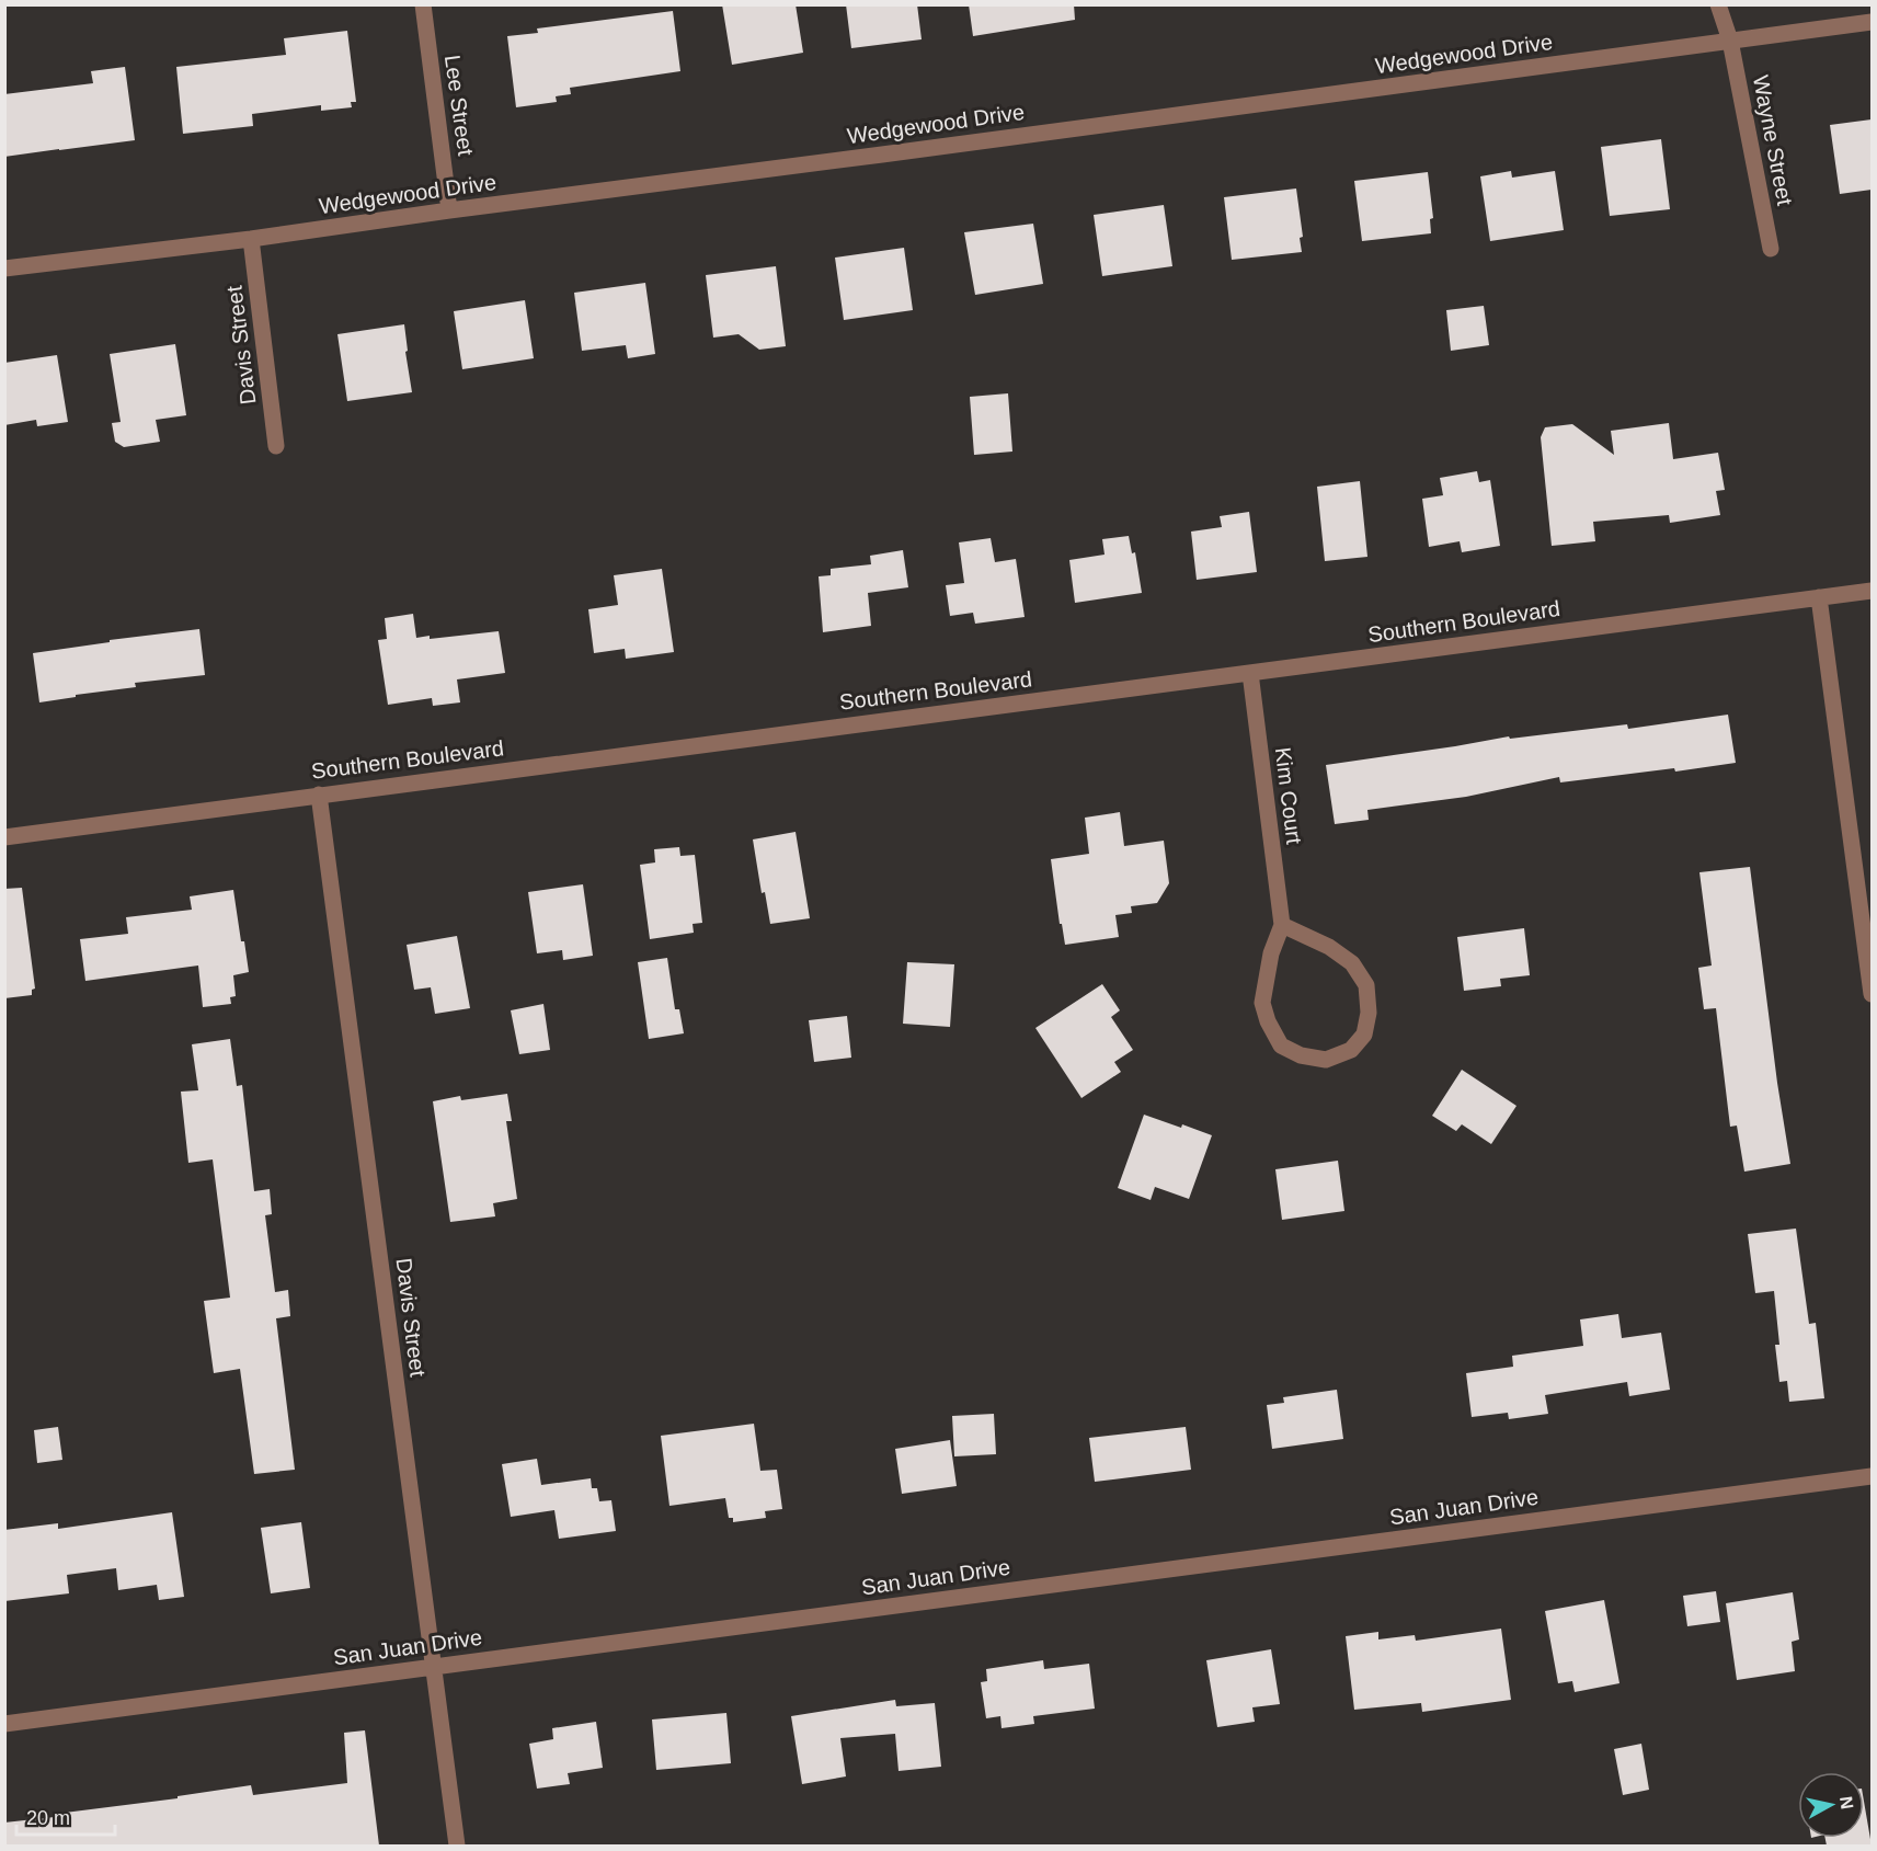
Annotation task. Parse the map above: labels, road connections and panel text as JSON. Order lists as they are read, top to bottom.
{
  "streets": {
    "street": [
      "Wedgewood Drive",
      "Lee Street",
      "Wayne Street",
      "Davis Street",
      "Southern Boulevard",
      "Kim Court",
      "San Juan Drive"
    ]
  },
  "crossings": [
    ["Wedgewood Drive", "Lee Street"],
    ["Wedgewood Drive", "Wayne Street"],
    ["Wedgewood Drive", "Davis Street"],
    ["Davis Street", "Southern Boulevard"],
    ["Davis Street", "San Juan Drive"],
    ["Southern Boulevard", "Kim Court"]
  ],
  "scale_bar": "20 m",
  "north": "right"
}
